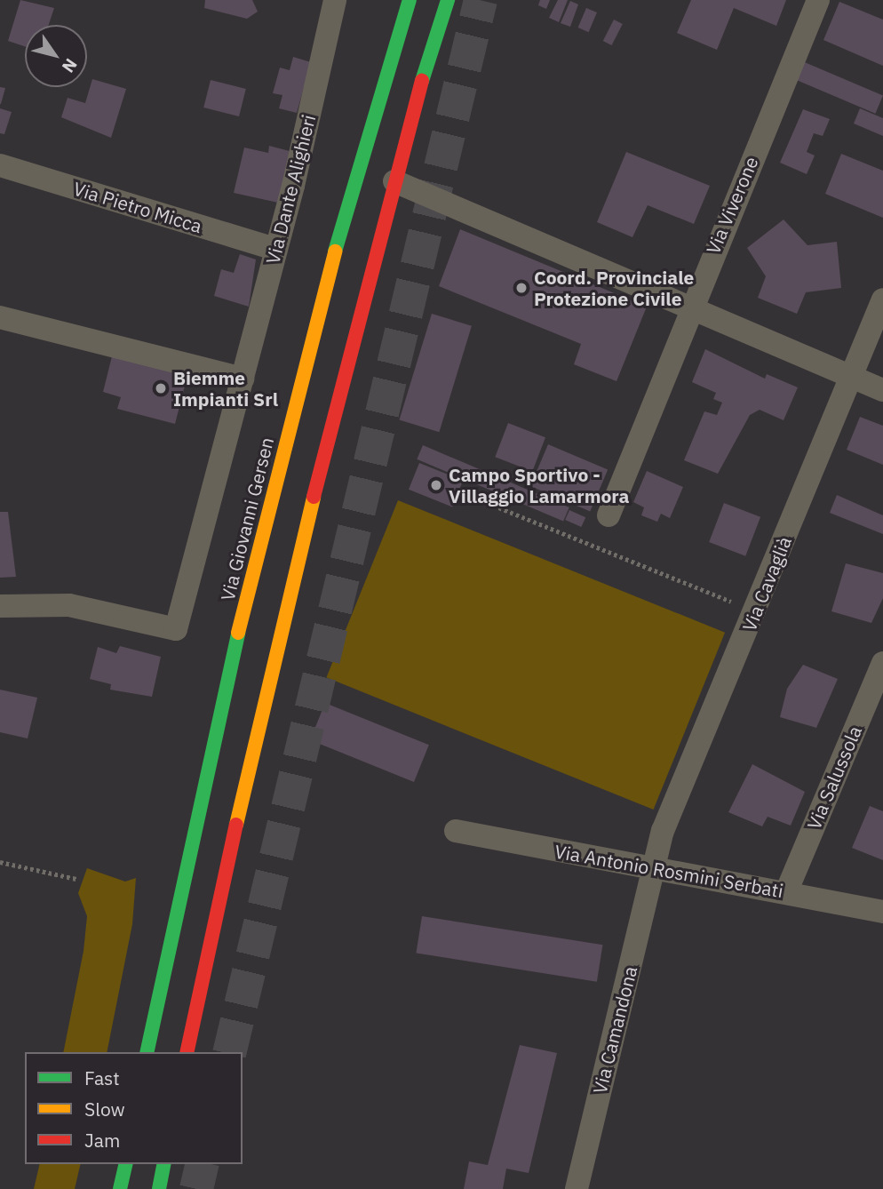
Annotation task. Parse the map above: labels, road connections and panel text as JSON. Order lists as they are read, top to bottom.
{
  "streets": {
    "street": [
      "Via Dante Alighieri",
      "Via Viverone",
      "Via Pietro Micca",
      "Via Giovanni Gersen",
      "Via Cavaglià",
      "Via Salussola",
      "Via Antonio Rosmini Serbati",
      "Via Camandona"
    ]
  },
  "crossings": [
    ["Via Dante Alighieri", "Via Pietro Micca"],
    ["Via Cavaglià", "Via Antonio Rosmini Serbati"],
    ["Via Cavaglià", "Via Camandona"],
    ["Via Salussola", "Via Antonio Rosmini Serbati"],
    ["Via Antonio Rosmini Serbati", "Via Camandona"]
  ],
  "places": ["Coord. Provinciale Protezione Civile", "Biemme Impianti Srl", "Campo Sportivo - Villaggio Lamarmora"],
  "legend": ["Fast", "Slow", "Jam"],
  "north": "bottom right"
}
